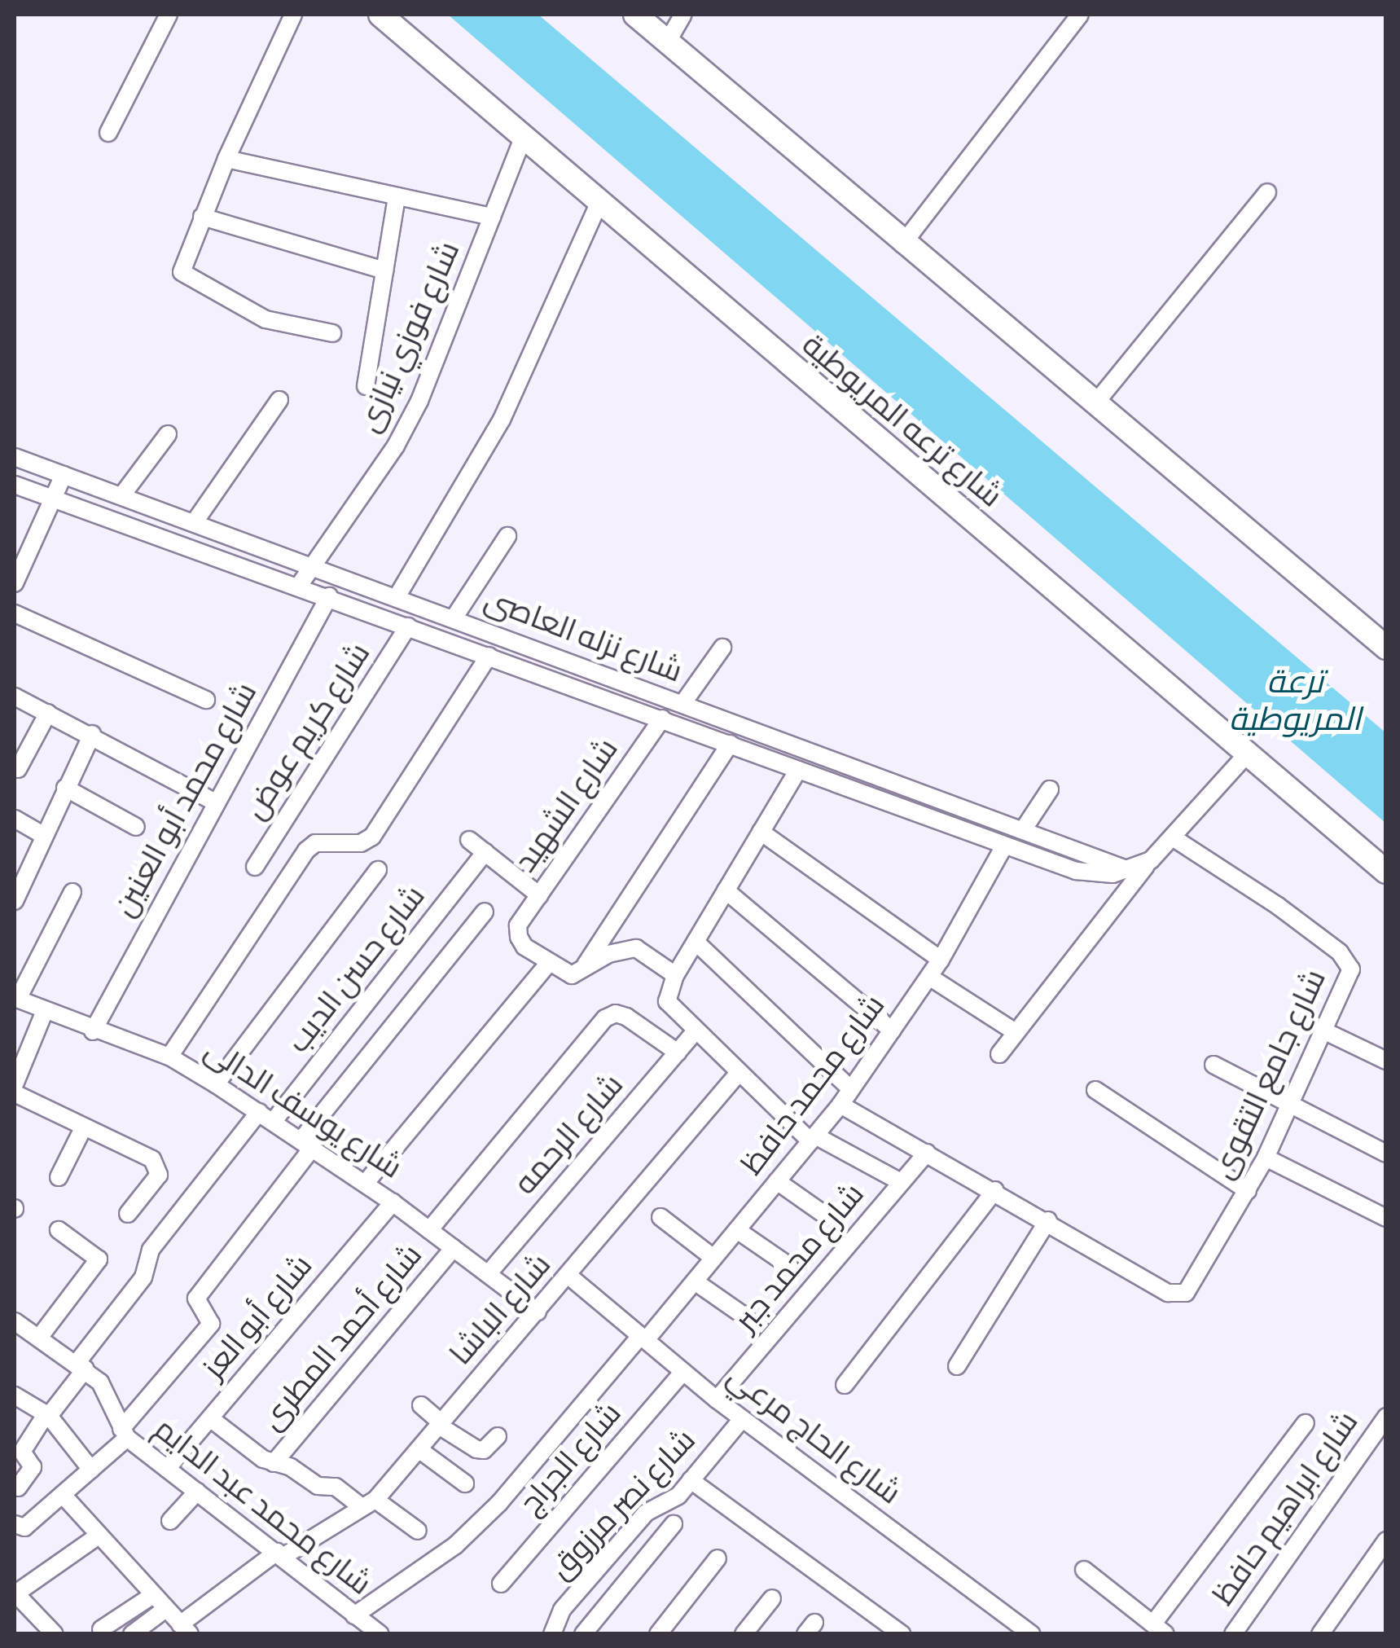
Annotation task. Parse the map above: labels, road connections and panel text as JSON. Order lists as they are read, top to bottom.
{
  "streets": {
    "main road": ["شارع ترعه المريوطية"],
    "street": [
      "شارع فوزي نيازى",
      "شارع نزله العاصى",
      "شارع كريم عوض",
      "شارع محمد أبو العنين",
      "شارع الشهيد",
      "شارع حسن الديب",
      "شارع جامع التقوى",
      "شارع محمد حافظ",
      "شارع يوسف الدالى",
      "شارع الرحمه",
      "شارع محمد جبر",
      "شارع الباشا",
      "شارع أبو العز",
      "شارع أحمد المطرى",
      "شارع الحاج مرعي",
      "شارع الجراج",
      "شارع نصر مرزوق",
      "شارع محمد عبد الدايم",
      "شارع ابراهيم حافظ"
    ]
  },
  "crossings": [
    ["شارع فوزي نيازى", "شارع ترعه المريوطية"],
    ["شارع فوزي نيازى", "شارع نزله العاصى"],
    ["شارع ترعه المريوطية", "شارع نزله العاصى"],
    ["شارع نزله العاصى", "شارع كريم عوض"],
    ["شارع نزله العاصى", "شارع محمد أبو العنين"],
    ["شارع نزله العاصى", "شارع الشهيد"],
    ["شارع نزله العاصى", "شارع جامع التقوى"],
    ["شارع نزله العاصى", "شارع محمد حافظ"],
    ["شارع محمد أبو العنين", "شارع يوسف الدالى"],
    ["شارع حسن الديب", "شارع يوسف الدالى"],
    ["شارع حسن الديب", "شارع محمد عبد الدايم"],
    ["شارع محمد حافظ", "شارع الحاج مرعي"],
    ["شارع محمد حافظ", "شارع محمد عبد الدايم"],
    ["شارع يوسف الدالى", "شارع الرحمه"],
    ["شارع يوسف الدالى", "شارع الباشا"],
    ["شارع يوسف الدالى", "شارع أبو العز"],
    ["شارع يوسف الدالى", "شارع أحمد المطرى"],
    ["شارع محمد جبر", "شارع الحاج مرعي"],
    ["شارع الباشا", "شارع الحاج مرعي"],
    ["شارع الباشا", "شارع محمد عبد الدايم"],
    ["شارع أبو العز", "شارع محمد عبد الدايم"],
    ["شارع الحاج مرعي", "شارع الجراج"],
    ["شارع الحاج مرعي", "شارع نصر مرزوق"]
  ],
  "water": ["ترعة المريوطية"]
}
